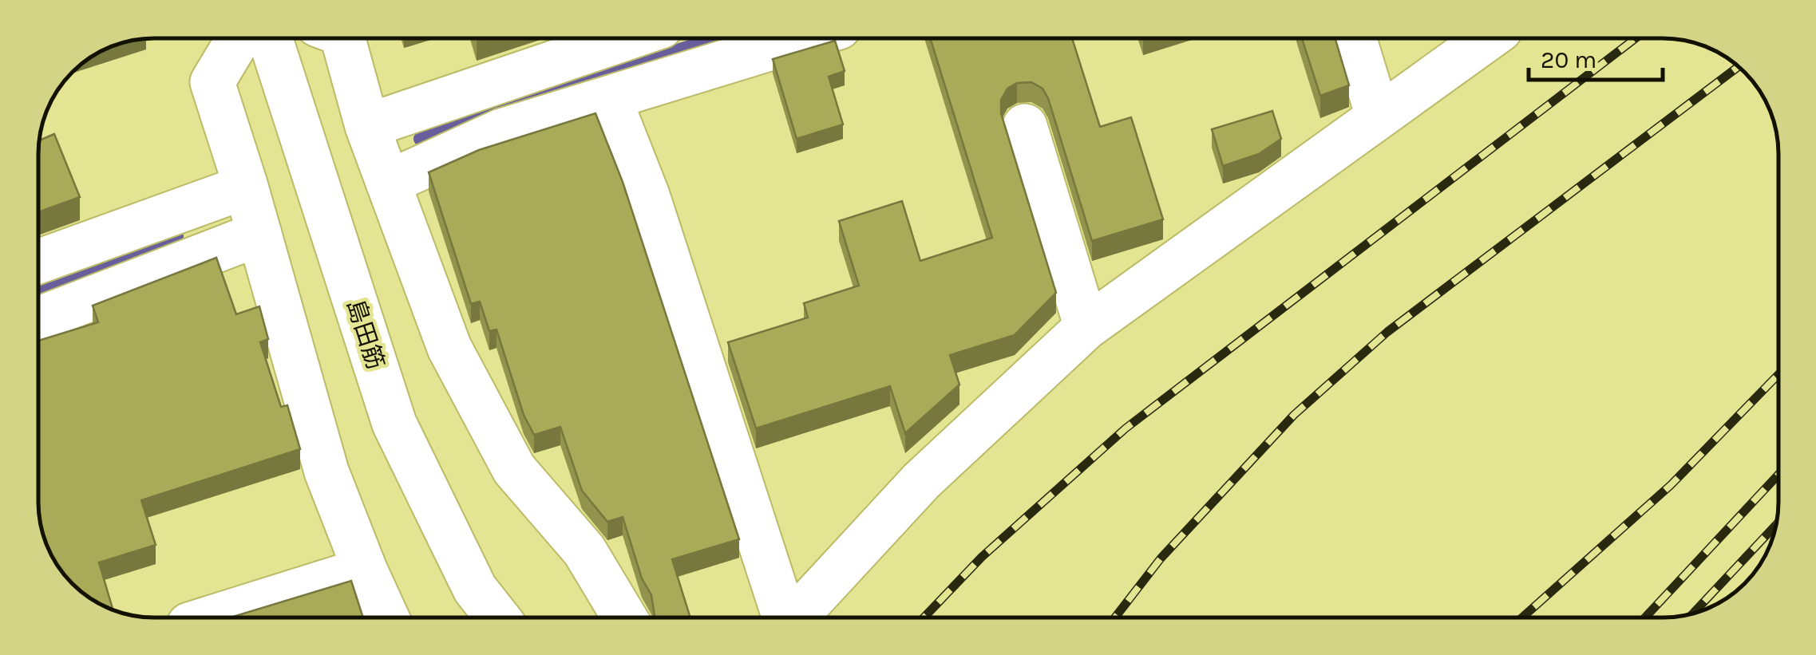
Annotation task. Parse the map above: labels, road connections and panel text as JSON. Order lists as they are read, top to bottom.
{
  "streets": {
    "street": ["島田筋"]
  },
  "scale_bar": "20 m"
}
